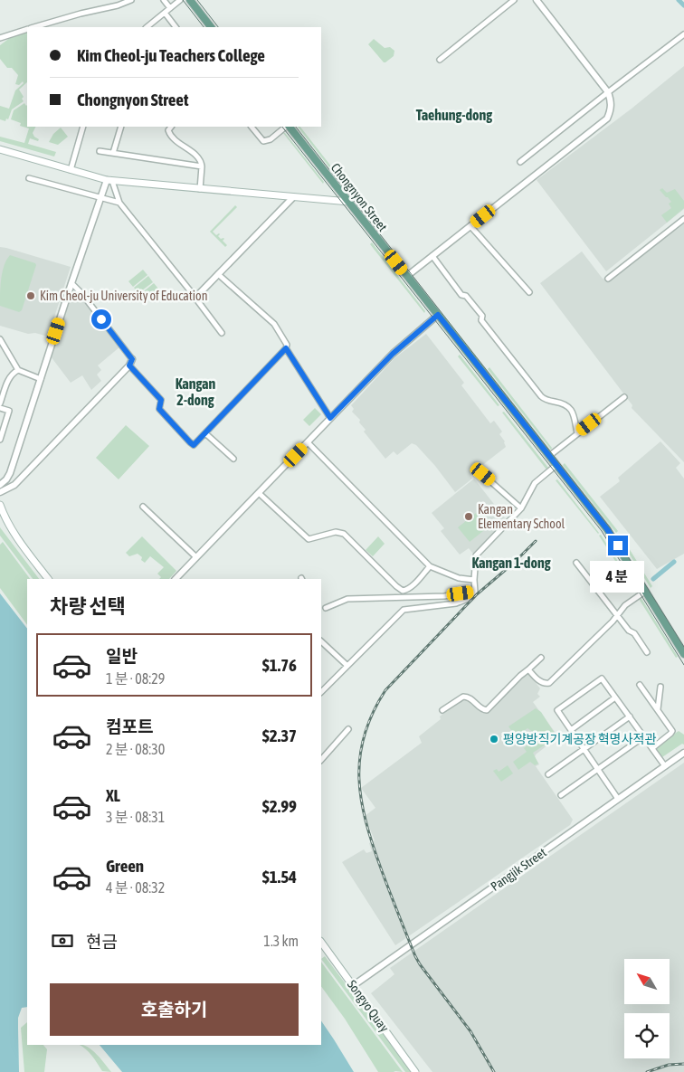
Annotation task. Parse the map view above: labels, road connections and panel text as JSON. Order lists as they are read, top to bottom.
{
  "streets": {
    "main road": ["Chongnyon Street", "Songyo Quay"],
    "street": ["Pangjik Street"]
  },
  "crossings": [
    ["Pangjik Street", "Songyo Quay"]
  ],
  "districts": ["Taehung-dong", "Kangan 2-dong", "Kangan 1-dong"],
  "places": ["Kim Cheol-ju University of Education", "Kangan Elementary School", "평양방직기계공장 혁명사적관"],
  "north": "top left",
  "page": {
    "banner": ["Kim Cheol-ju Teachers College", "Chongnyon Street"],
    "bubble": "4 분",
    "heading": "차량 선택",
    "list": [
      {
        "name": "일반",
        "note": "1 분 · 08:29",
        "value": "$1.76"
      },
      {
        "name": "컴포트",
        "note": "2 분 · 08:30",
        "value": "$2.37"
      },
      {
        "name": "XL",
        "note": "3 분 · 08:31",
        "value": "$2.99"
      },
      {
        "name": "Green",
        "note": "4 분 · 08:32",
        "value": "$1.54"
      }
    ],
    "pay": ["현금", "1.3 km"],
    "buttons": "호출하기"
  }
}
